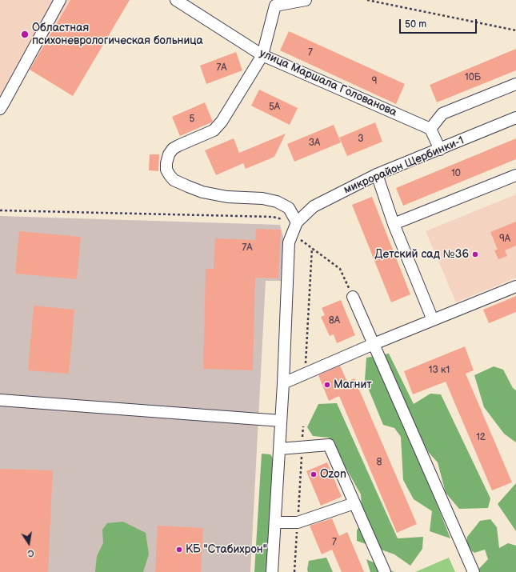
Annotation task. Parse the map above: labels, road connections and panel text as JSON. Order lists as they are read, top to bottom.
{
  "streets": {
    "street": ["улица Маршала Голованова", "микрорайон Щербинки-1"]
  },
  "places": [
    "Областная психоневрологическая больница",
    "Детский сад №36",
    "Магнит",
    "Ozon",
    "КБ \"Стабихрон\""
  ],
  "house_numbers": [
    "7",
    "7А",
    "10Б",
    "9",
    "5А",
    "5",
    "3",
    "3А",
    "10",
    "9А",
    "7А",
    "8А",
    "13 к1",
    "12",
    "8",
    "7"
  ],
  "scale_bar": "50 m",
  "north": "bottom"
}
